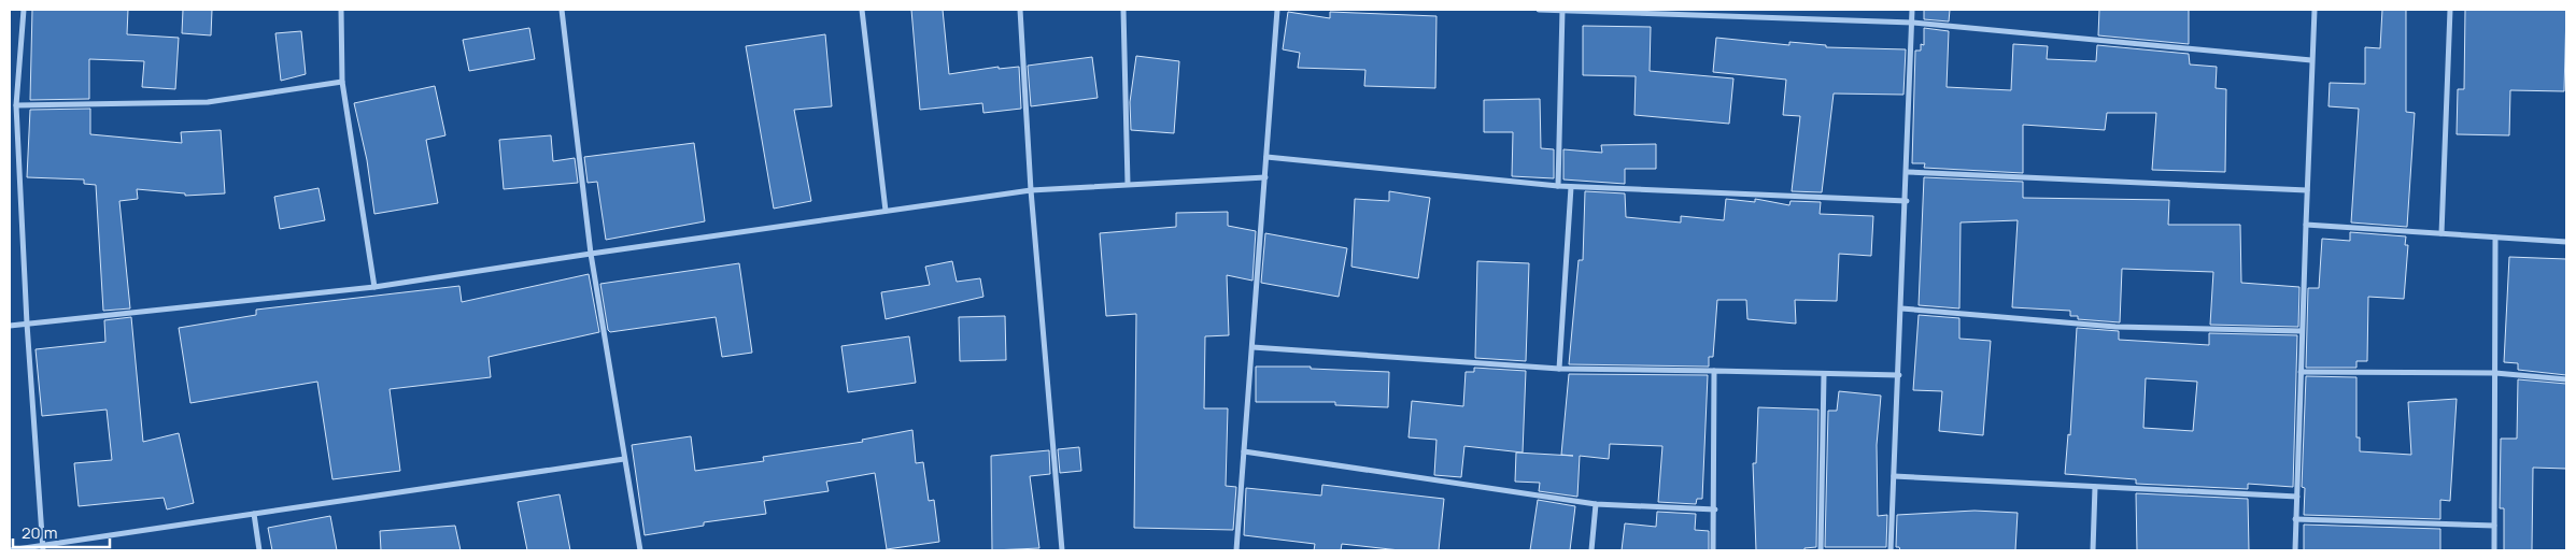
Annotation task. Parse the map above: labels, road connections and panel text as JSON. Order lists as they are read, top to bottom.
{
  "scale_bar": "20 m"
}
